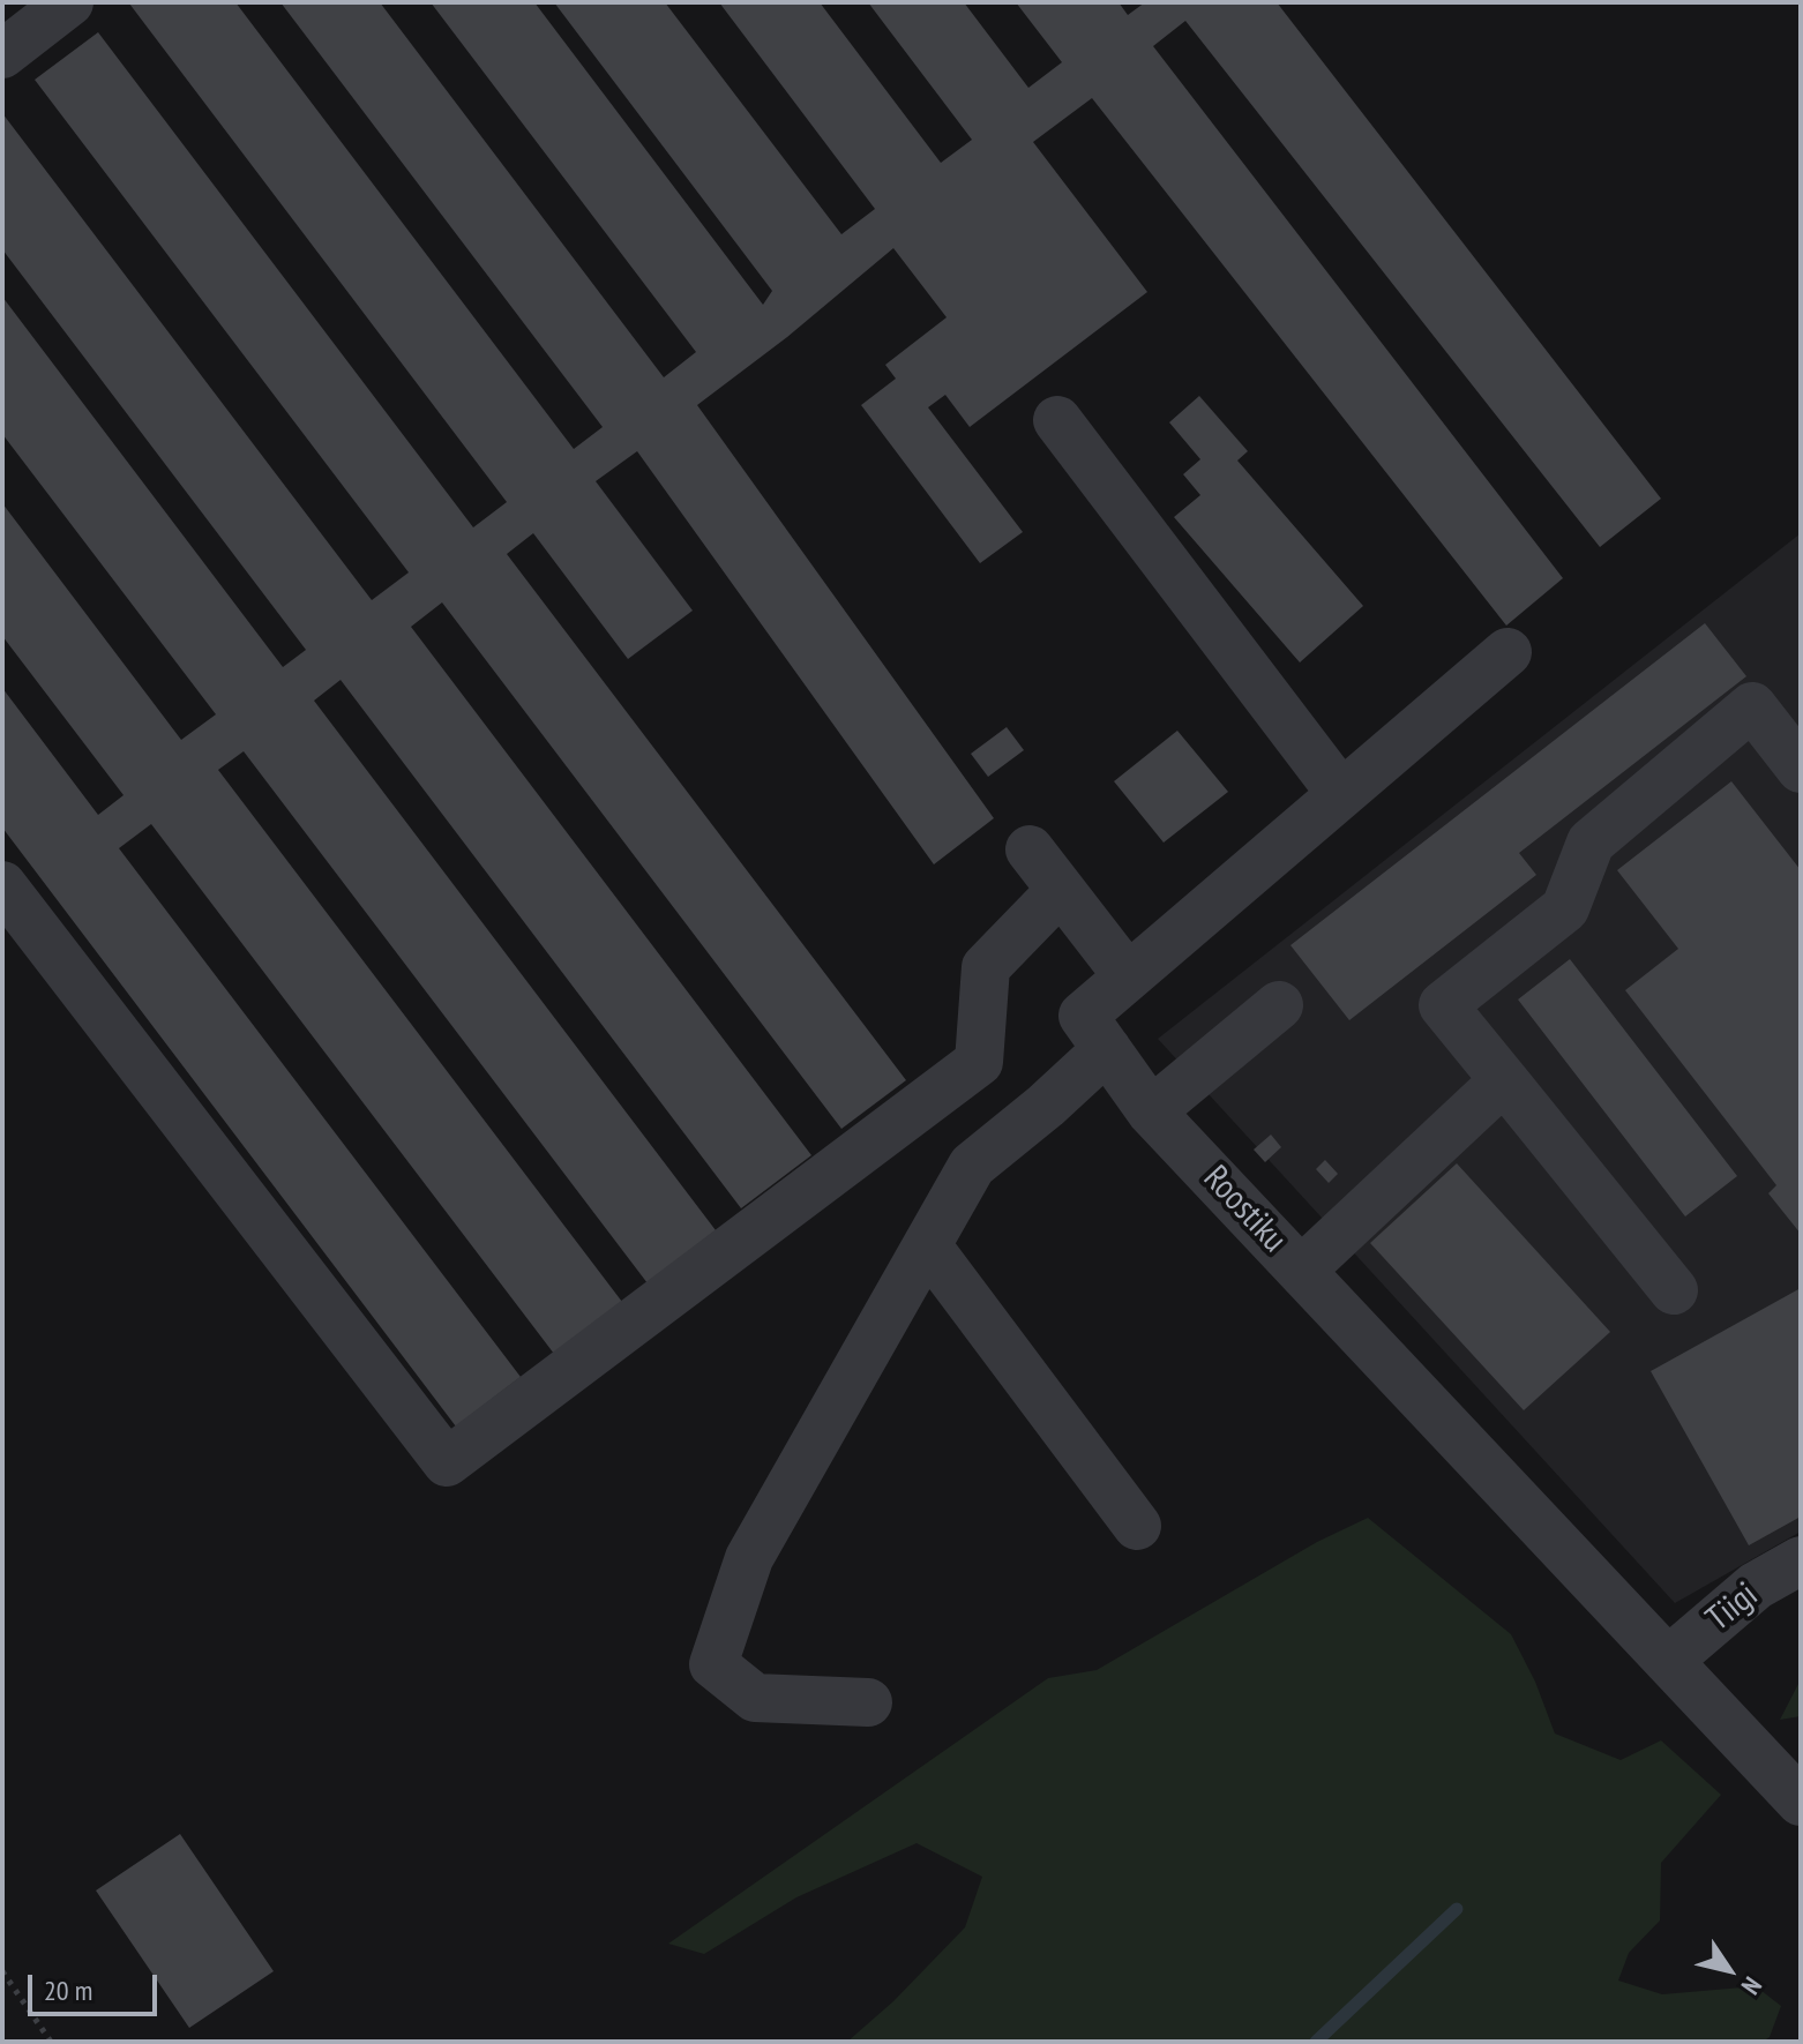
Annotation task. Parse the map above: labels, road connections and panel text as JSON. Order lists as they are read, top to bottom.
{
  "streets": {
    "street": ["Roostiku", "Tiigi"]
  },
  "crossings": [
    ["Roostiku", "Tiigi"]
  ],
  "scale_bar": "20 m",
  "north": "bottom right"
}
